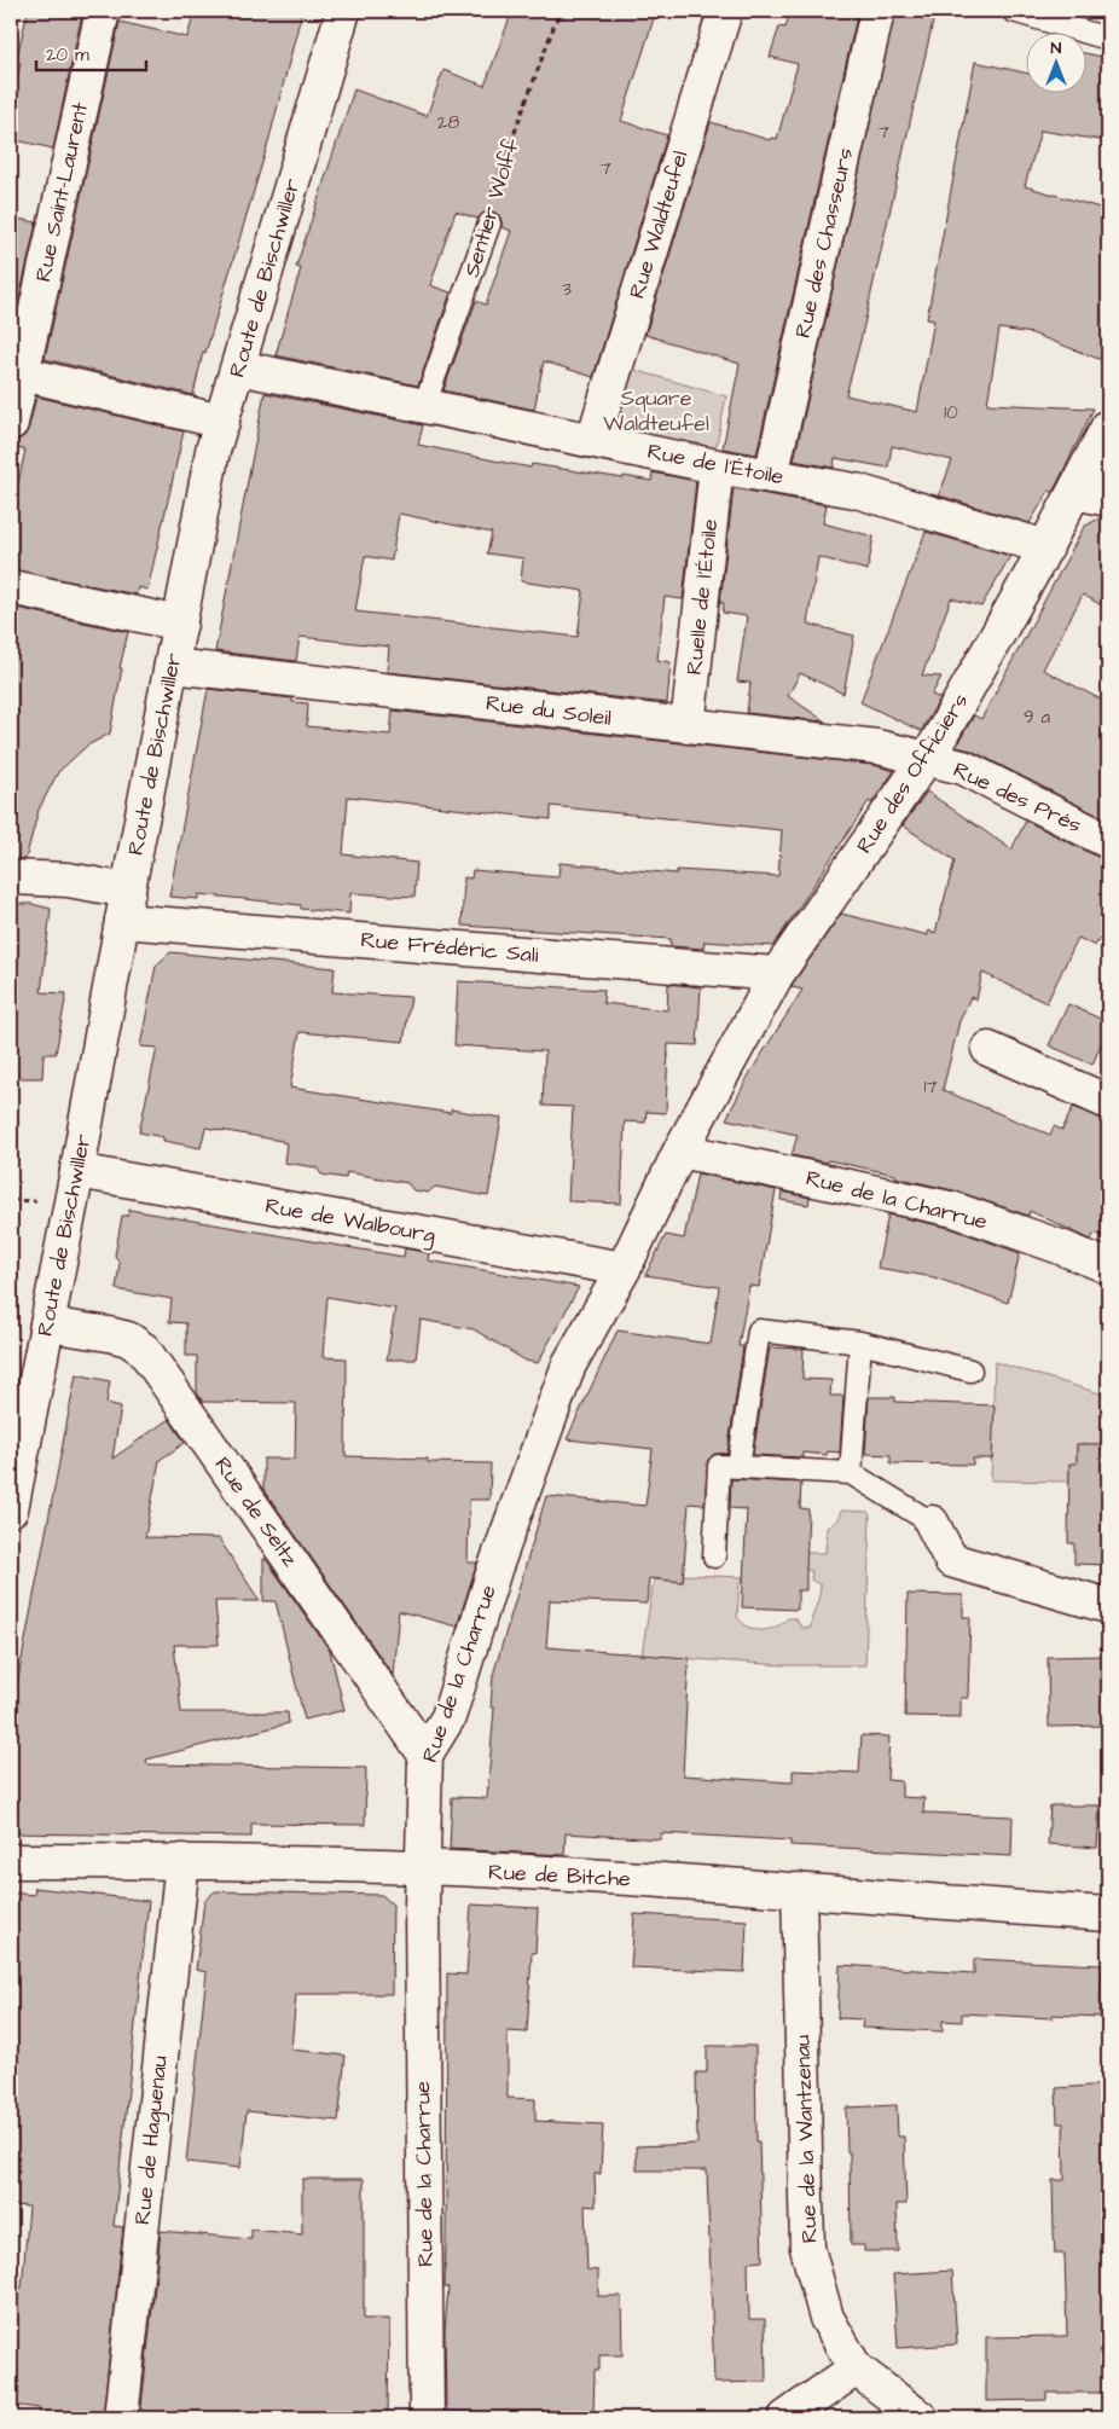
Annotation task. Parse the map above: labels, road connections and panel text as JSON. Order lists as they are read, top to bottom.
{
  "streets": {
    "street": [
      "Rue Saint-Laurent",
      "Rue Waldteufel",
      "Rue des Chasseurs",
      "Route de Bischwiller",
      "Rue de l'Étoile",
      "Ruelle de l'Étoile",
      "Rue du Soleil",
      "Rue des Officiers",
      "Rue des Prés",
      "Rue Frédéric Sali",
      "Rue de la Charrue",
      "Rue de Walbourg",
      "Rue de Seltz",
      "Rue de Bitche",
      "Rue de la Wantzenau",
      "Rue de Haguenau"
    ],
    "lane": ["Sentier Wolff"]
  },
  "crossings": [
    ["Sentier Wolff", "Rue de l'Étoile"],
    ["Rue Waldteufel", "Rue de l'Étoile"],
    ["Rue des Chasseurs", "Rue de l'Étoile"],
    ["Route de Bischwiller", "Rue de l'Étoile"],
    ["Route de Bischwiller", "Rue du Soleil"],
    ["Route de Bischwiller", "Rue Frédéric Sali"],
    ["Route de Bischwiller", "Rue de Walbourg"],
    ["Route de Bischwiller", "Rue de Seltz"],
    ["Rue de l'Étoile", "Ruelle de l'Étoile"],
    ["Rue de l'Étoile", "Rue des Officiers"],
    ["Ruelle de l'Étoile", "Rue du Soleil"],
    ["Rue du Soleil", "Rue des Officiers"],
    ["Rue du Soleil", "Rue des Prés"],
    ["Rue des Officiers", "Rue des Prés"],
    ["Rue des Officiers", "Rue Frédéric Sali"],
    ["Rue des Officiers", "Rue de la Charrue"],
    ["Rue de la Charrue", "Rue de Walbourg"],
    ["Rue de la Charrue", "Rue de Seltz"],
    ["Rue de la Charrue", "Rue de Bitche"],
    ["Rue de Bitche", "Rue de la Wantzenau"],
    ["Rue de Bitche", "Rue de Haguenau"]
  ],
  "parks": ["Square Waldteufel"],
  "house_numbers": [
    "28",
    "7",
    "7",
    "3",
    "10",
    "9 a",
    "17"
  ],
  "scale_bar": "20 m",
  "north": "top"
}
